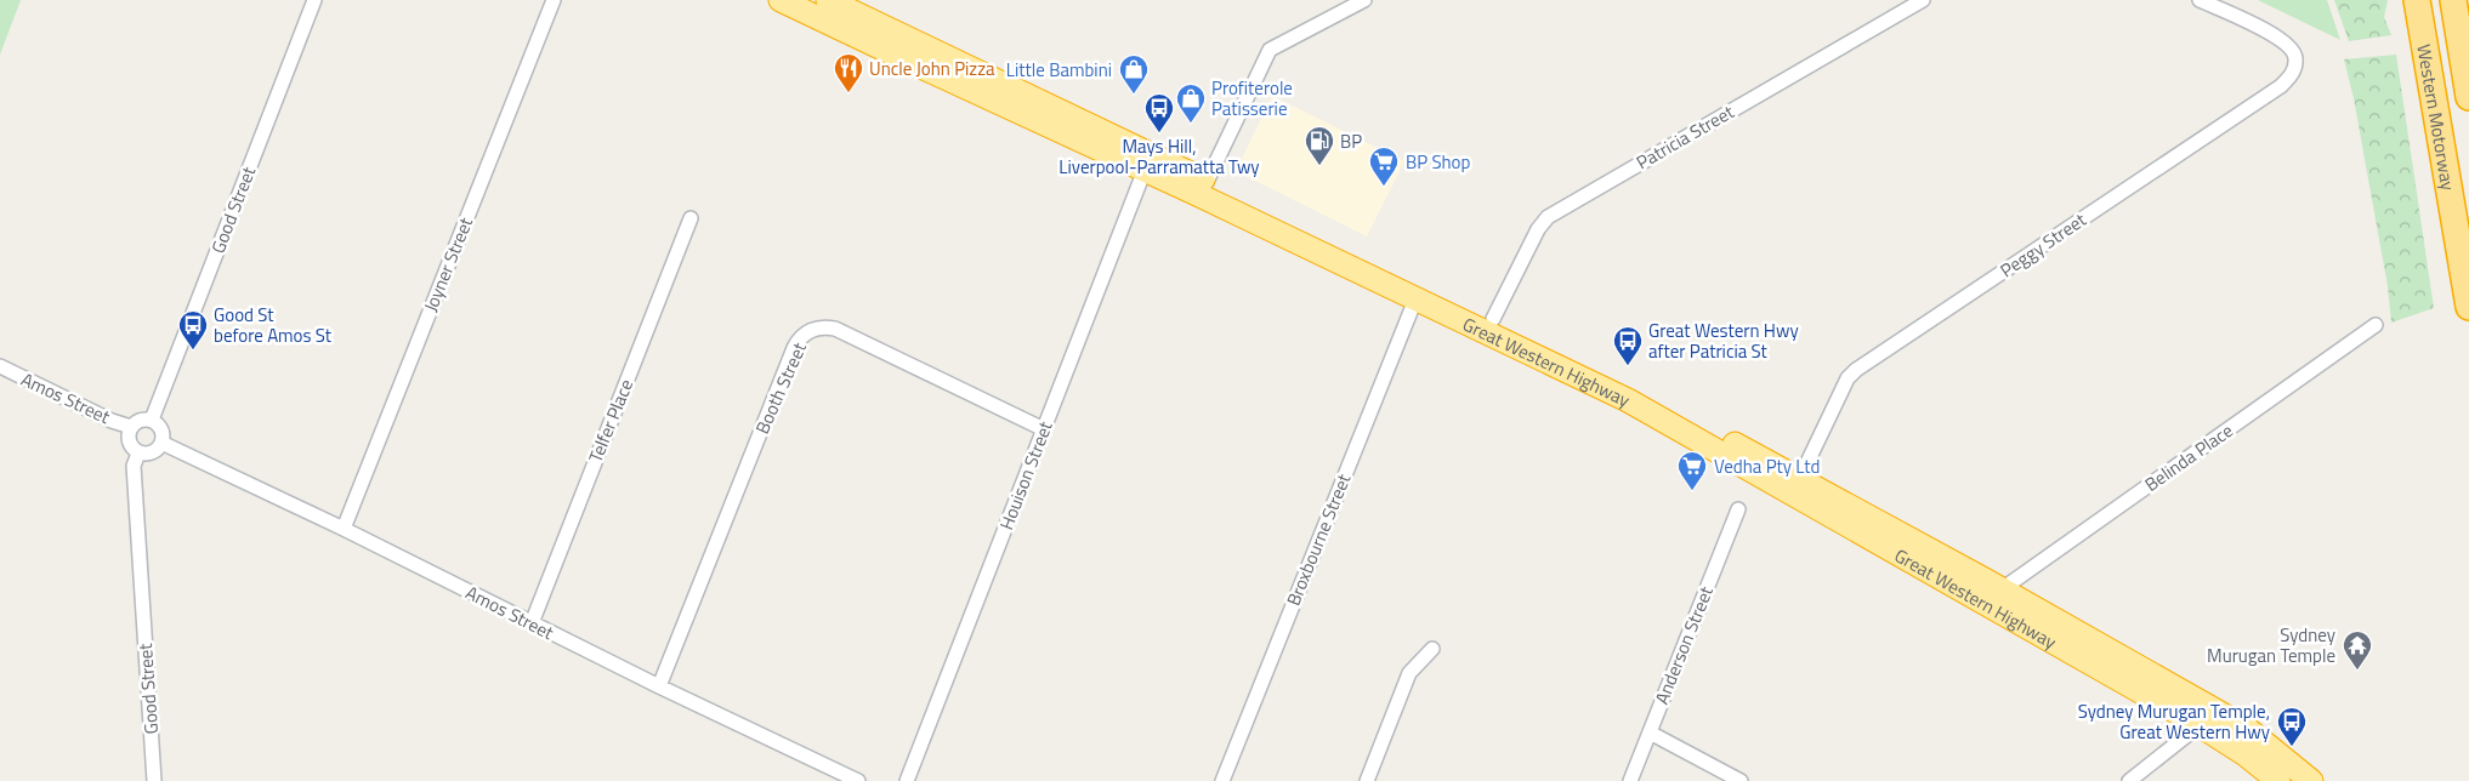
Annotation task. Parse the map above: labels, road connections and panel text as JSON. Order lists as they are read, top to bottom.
{
  "streets": {
    "highway": ["Western Motorway", "Great Western Highway"],
    "street": [
      "Patricia Street",
      "Good Street",
      "Peggy Street",
      "Joyner Street",
      "Booth Street",
      "Amos Street",
      "Telfer Place",
      "Belinda Place",
      "Houison Street",
      "Broxbourne Street",
      "Anderson Street"
    ]
  },
  "crossings": [
    ["Patricia Street", "Great Western Highway"],
    ["Good Street", "Amos Street"],
    ["Peggy Street", "Great Western Highway"],
    ["Joyner Street", "Amos Street"],
    ["Great Western Highway", "Belinda Place"],
    ["Great Western Highway", "Houison Street"],
    ["Great Western Highway", "Broxbourne Street"],
    ["Booth Street", "Amos Street"],
    ["Booth Street", "Houison Street"],
    ["Amos Street", "Telfer Place"]
  ],
  "places": {
    "restaurant": ["Uncle John Pizza"],
    "shop": ["Little Bambini", "Profiterole Patisserie"],
    "bus stop": [
      "Mays Hill, Liverpool-Parramatta Twy",
      "Good St before Amos St",
      "Great Western Hwy after Patricia St",
      "Sydney Murugan Temple, Great Western Hwy"
    ],
    "fuel station": ["BP"],
    "supermarket": ["BP Shop", "Vedha Pty Ltd"],
    "temple": ["Sydney Murugan Temple"]
  }
}
